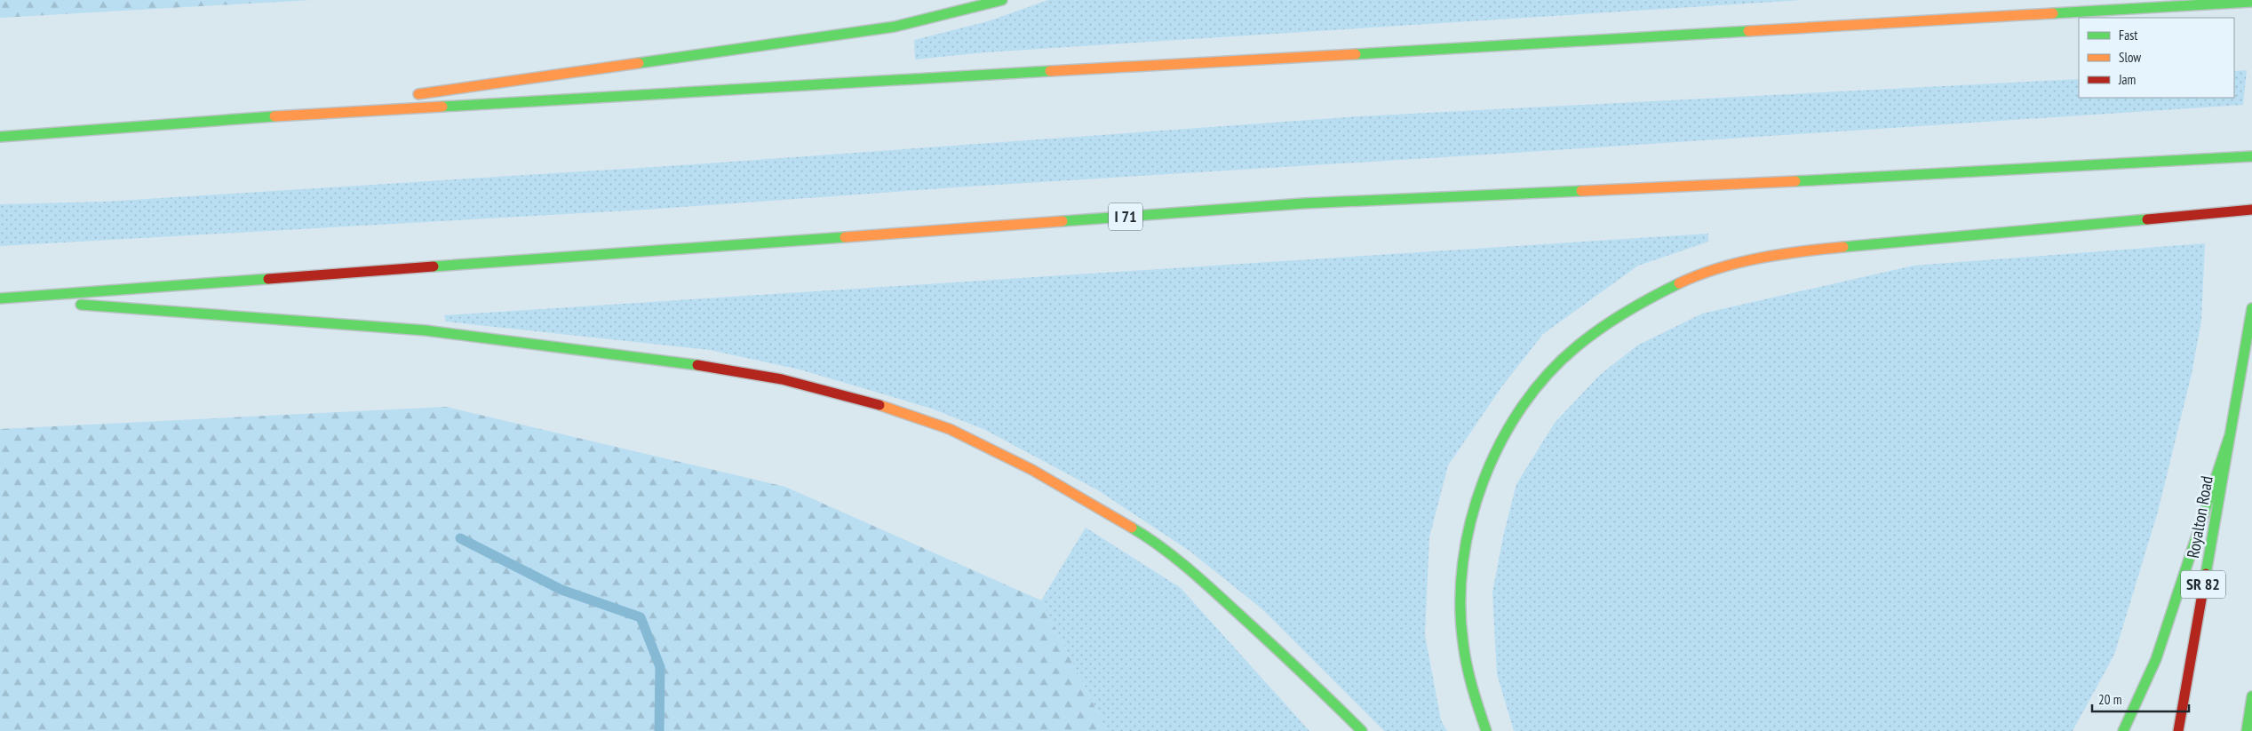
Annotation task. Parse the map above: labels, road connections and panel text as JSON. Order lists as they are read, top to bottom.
{
  "streets": {
    "main road": ["I 71", "Royalton Road", "SR 82"]
  },
  "legend": ["Fast", "Slow", "Jam"],
  "scale_bar": "20 m"
}
